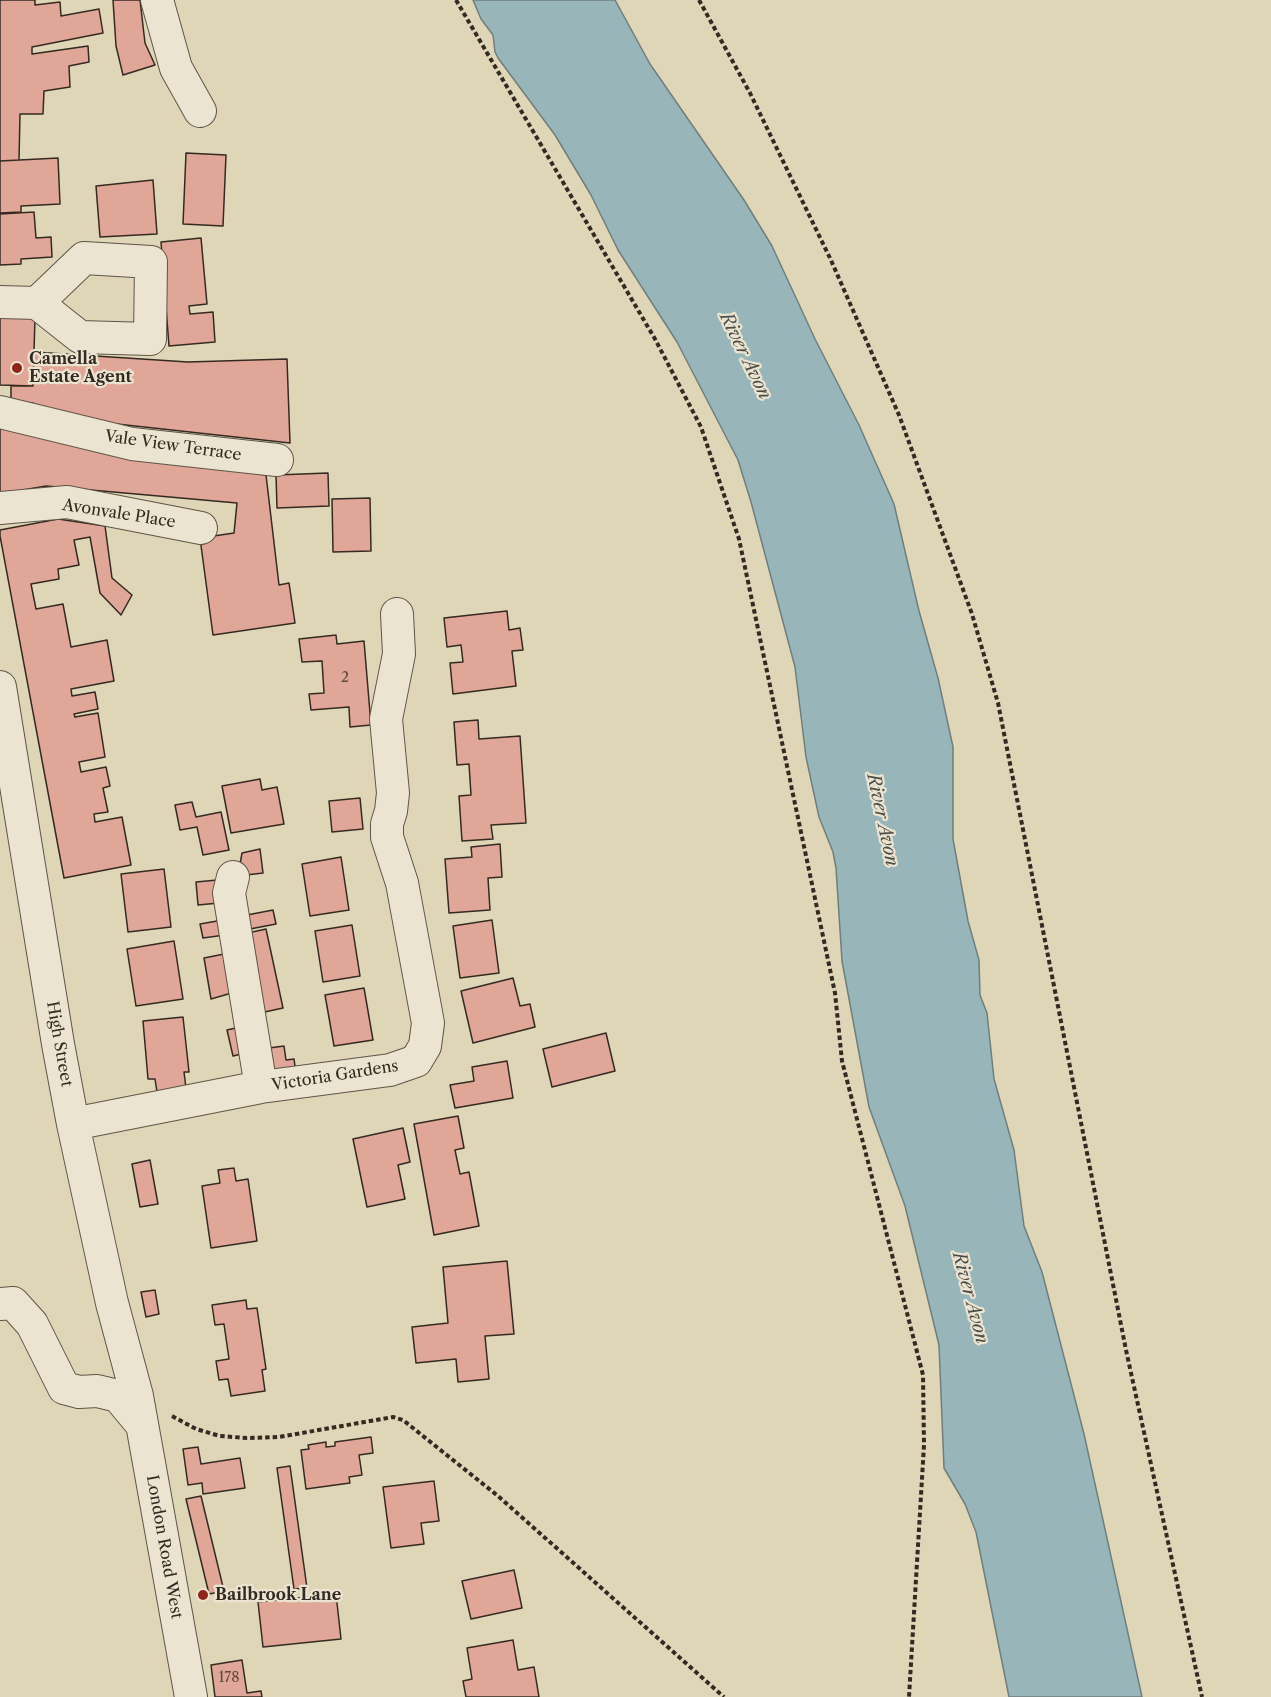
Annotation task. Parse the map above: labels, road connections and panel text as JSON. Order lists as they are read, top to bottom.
{
  "streets": {
    "street": [
      "Vale View Terrace",
      "Avonvale Place",
      "High Street",
      "Victoria Gardens",
      "London Road West"
    ]
  },
  "crossings": [
    ["High Street", "Victoria Gardens"],
    ["High Street", "London Road West"]
  ],
  "water": ["River Avon"],
  "places": ["Camella Estate Agent", "Bailbrook Lane"],
  "house_numbers": ["2", "178"]
}
